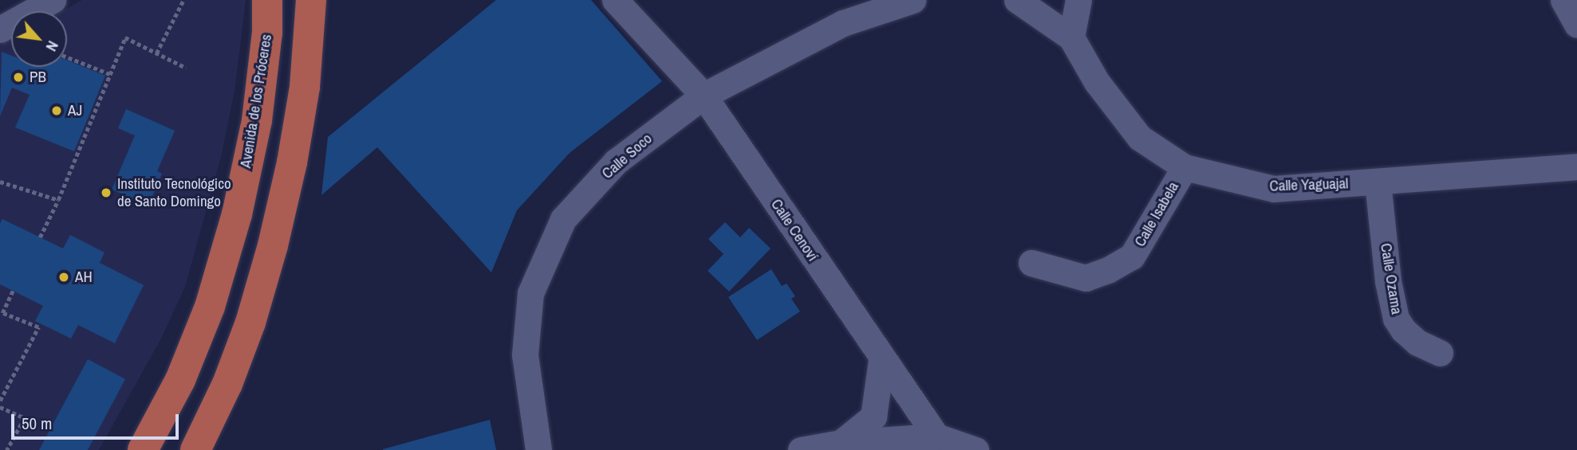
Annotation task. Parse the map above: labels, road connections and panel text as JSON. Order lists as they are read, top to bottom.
{
  "streets": {
    "main road": ["Avenida de los Próceres"],
    "street": [
      "Calle Soco",
      "Calle Yaguajal",
      "Calle Isabela",
      "Calle Cenoví",
      "Calle Ozama"
    ]
  },
  "crossings": [
    ["Calle Soco", "Calle Cenoví"],
    ["Calle Yaguajal", "Calle Isabela"],
    ["Calle Yaguajal", "Calle Ozama"]
  ],
  "places": [
    "PB",
    "AJ",
    "Instituto Tecnológico de Santo Domingo",
    "AH"
  ],
  "scale_bar": "50 m",
  "north": "bottom right"
}
